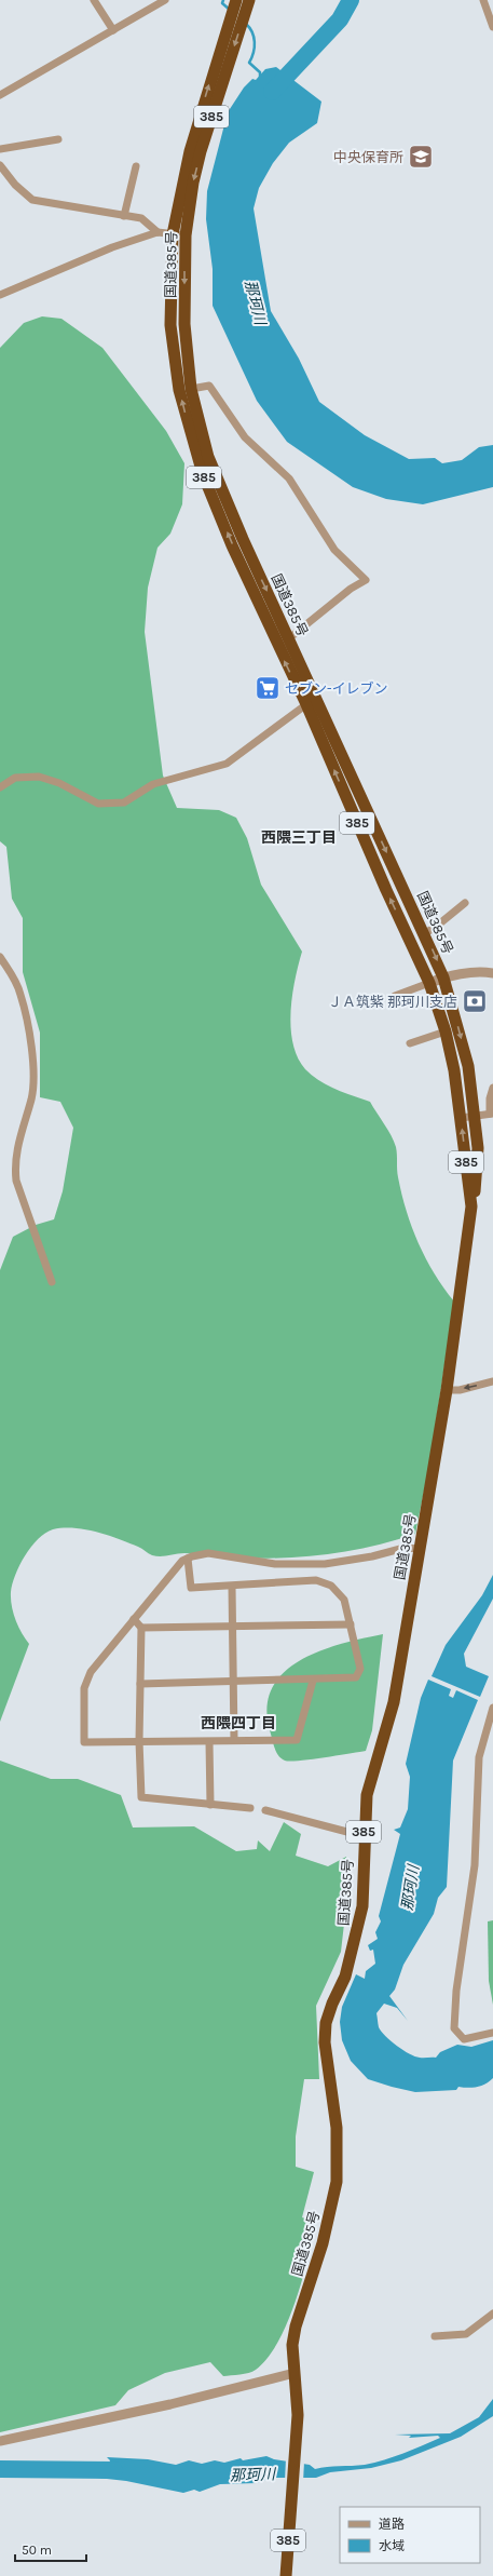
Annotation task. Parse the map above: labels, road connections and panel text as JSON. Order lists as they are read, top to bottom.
{
  "streets": {
    "highway": ["385", "国道385号"]
  },
  "districts": ["西隈三丁目", "西隈四丁目"],
  "water": ["那珂川"],
  "places": {
    "school or university": ["中央保育所"],
    "supermarket": ["セブン-イレブン"],
    "bank": ["ＪＡ筑紫 那珂川支店"]
  },
  "legend": ["道路", "水域"],
  "scale_bar": "50 m"
}
